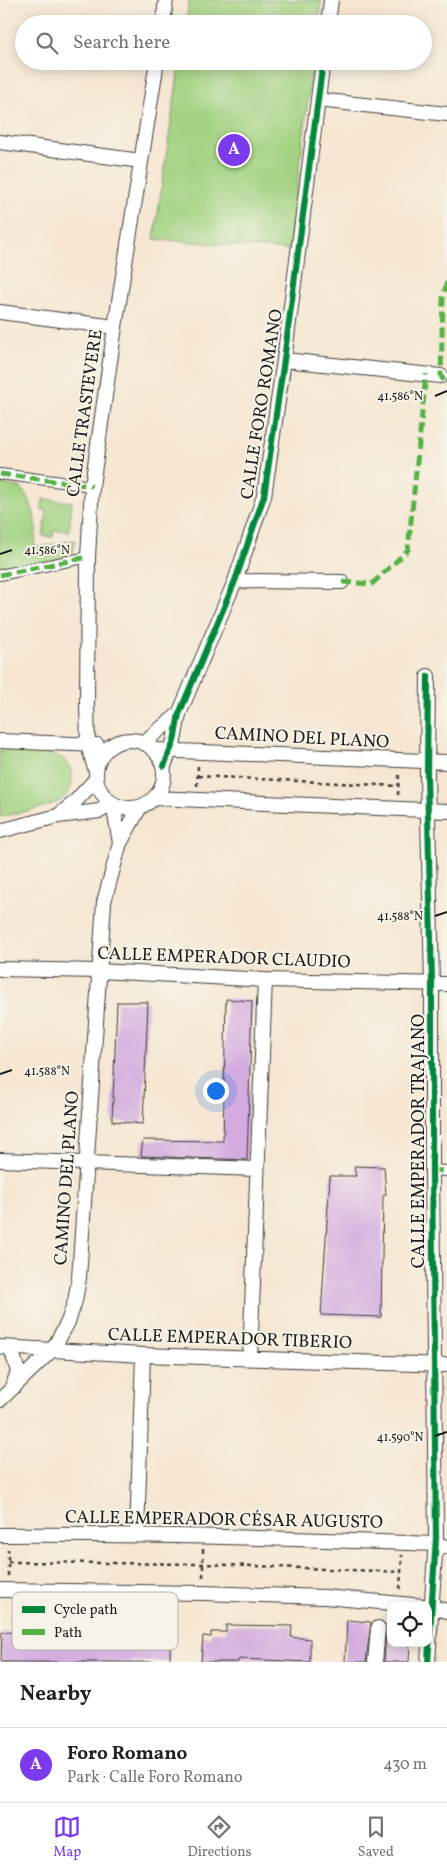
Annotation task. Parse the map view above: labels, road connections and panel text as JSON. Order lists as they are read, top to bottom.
{
  "streets": {
    "street": [
      "CALLE FORO ROMANO",
      "CALLE TRASTEVERE",
      "CAMINO DEL PLANO",
      "CALLE EMPERADOR CLAUDIO",
      "CALLE EMPERADOR TRAJANO",
      "CALLE EMPERADOR TIBERIO",
      "CALLE EMPERADOR CÉSAR AUGUSTO"
    ]
  },
  "crossings": [
    ["CALLE FORO ROMANO", "CALLE TRASTEVERE"],
    ["CALLE FORO ROMANO", "CAMINO DEL PLANO"],
    ["CALLE TRASTEVERE", "CAMINO DEL PLANO"],
    ["CAMINO DEL PLANO", "CALLE EMPERADOR CLAUDIO"],
    ["CAMINO DEL PLANO", "CALLE EMPERADOR TRAJANO"],
    ["CAMINO DEL PLANO", "CALLE EMPERADOR TIBERIO"],
    ["CALLE EMPERADOR CLAUDIO", "CALLE EMPERADOR TRAJANO"],
    ["CALLE EMPERADOR TRAJANO", "CALLE EMPERADOR TIBERIO"],
    ["CALLE EMPERADOR TRAJANO", "CALLE EMPERADOR CÉSAR AUGUSTO"]
  ],
  "legend": ["Cycle path", "Path"],
  "page": {
    "search": "Search here",
    "pins": "A",
    "heading": "Nearby",
    "list": [
      {
        "mark": "A",
        "name": "Foro Romano",
        "note": "Park · Calle Foro Romano",
        "value": "430 m"
      }
    ],
    "nav": ["Map", "Directions", "Saved"]
  },
  "coordinates": ["41.586°N", "41.588°N", "41.590°N"]
}
